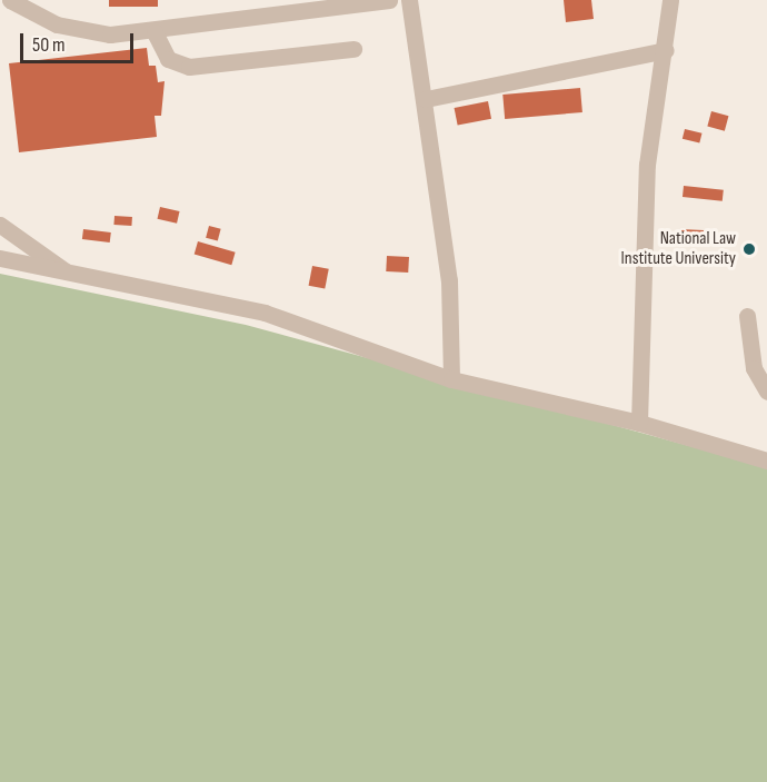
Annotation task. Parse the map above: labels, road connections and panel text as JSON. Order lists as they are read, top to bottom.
{
  "places": ["National Law Institute University"],
  "scale_bar": "50 m"
}
